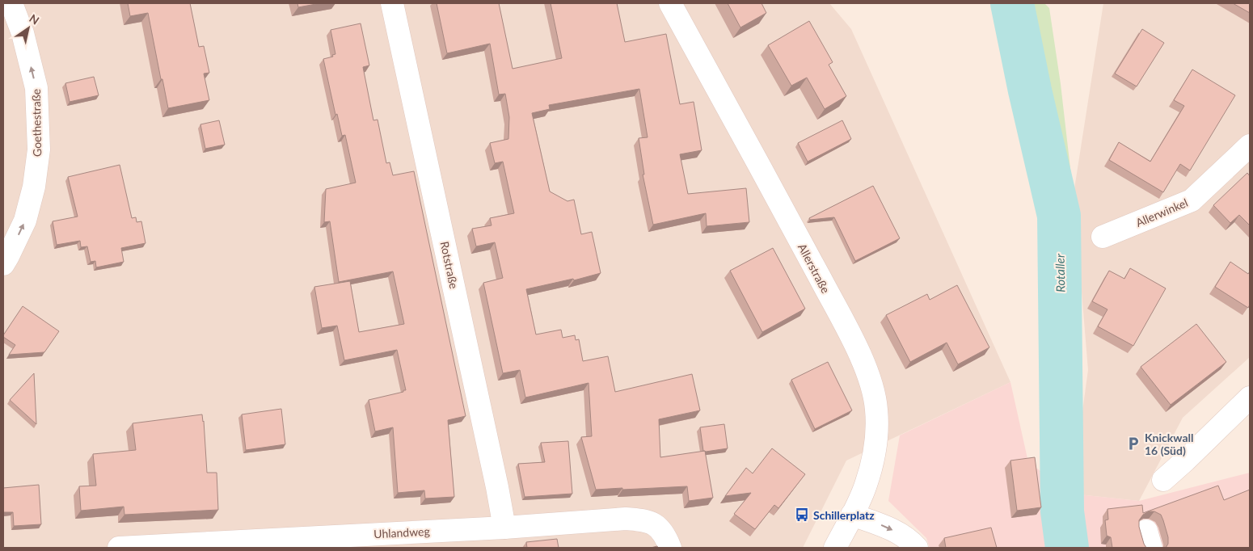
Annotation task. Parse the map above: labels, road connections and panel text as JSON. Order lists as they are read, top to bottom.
{
  "streets": {
    "street": [
      "Goethestraße",
      "Allerwinkel",
      "Rotstraße",
      "Allerstraße",
      "Uhlandweg"
    ]
  },
  "crossings": [
    ["Rotstraße", "Uhlandweg"]
  ],
  "one_way": ["Goethestraße"],
  "water": ["Rotaller"],
  "places": {
    "parking": ["Knickwall 16 (Süd)"],
    "bus stop": ["Schillerplatz"]
  },
  "north": "top right"
}
